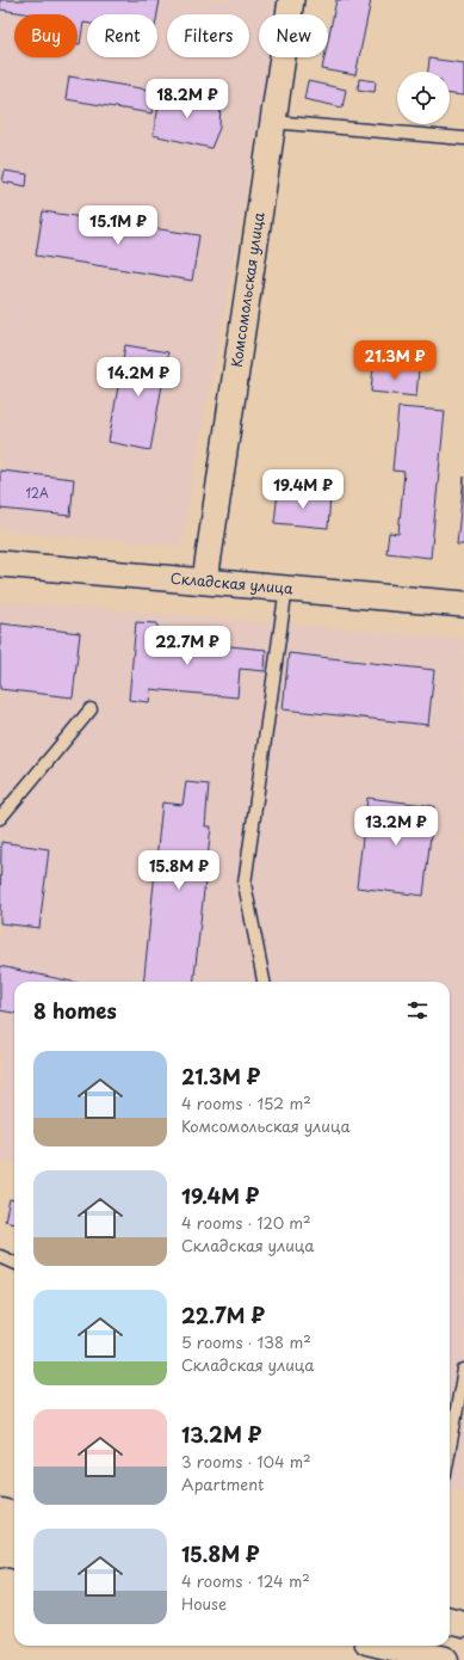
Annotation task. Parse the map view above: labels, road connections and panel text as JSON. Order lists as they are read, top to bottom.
{
  "streets": {
    "street": ["Комсомольская улица", "Складская улица"]
  },
  "crossings": [
    ["Комсомольская улица", "Складская улица"]
  ],
  "house_numbers": ["12А"],
  "page": {
    "chip": [
      "Buy",
      "Rent",
      "Filters",
      "New"
    ],
    "price": [
      "18.2M ₽",
      "15.1M ₽",
      "21.3M ₽",
      "14.2M ₽",
      "19.4M ₽",
      "22.7M ₽",
      "13.2M ₽",
      "15.8M ₽"
    ],
    "heading": "8 homes",
    "list": [
      {
        "name": "21.3M ₽",
        "note": "4 rooms · 152 m² · Комсомольская улица"
      },
      {
        "name": "19.4M ₽",
        "note": "4 rooms · 120 m² · Складская улица"
      },
      {
        "name": "22.7M ₽",
        "note": "5 rooms · 138 m² · Складская улица"
      },
      {
        "name": "13.2M ₽",
        "note": "3 rooms · 104 m² · Apartment"
      },
      {
        "name": "15.8M ₽",
        "note": "4 rooms · 124 m² · House"
      }
    ]
  }
}
